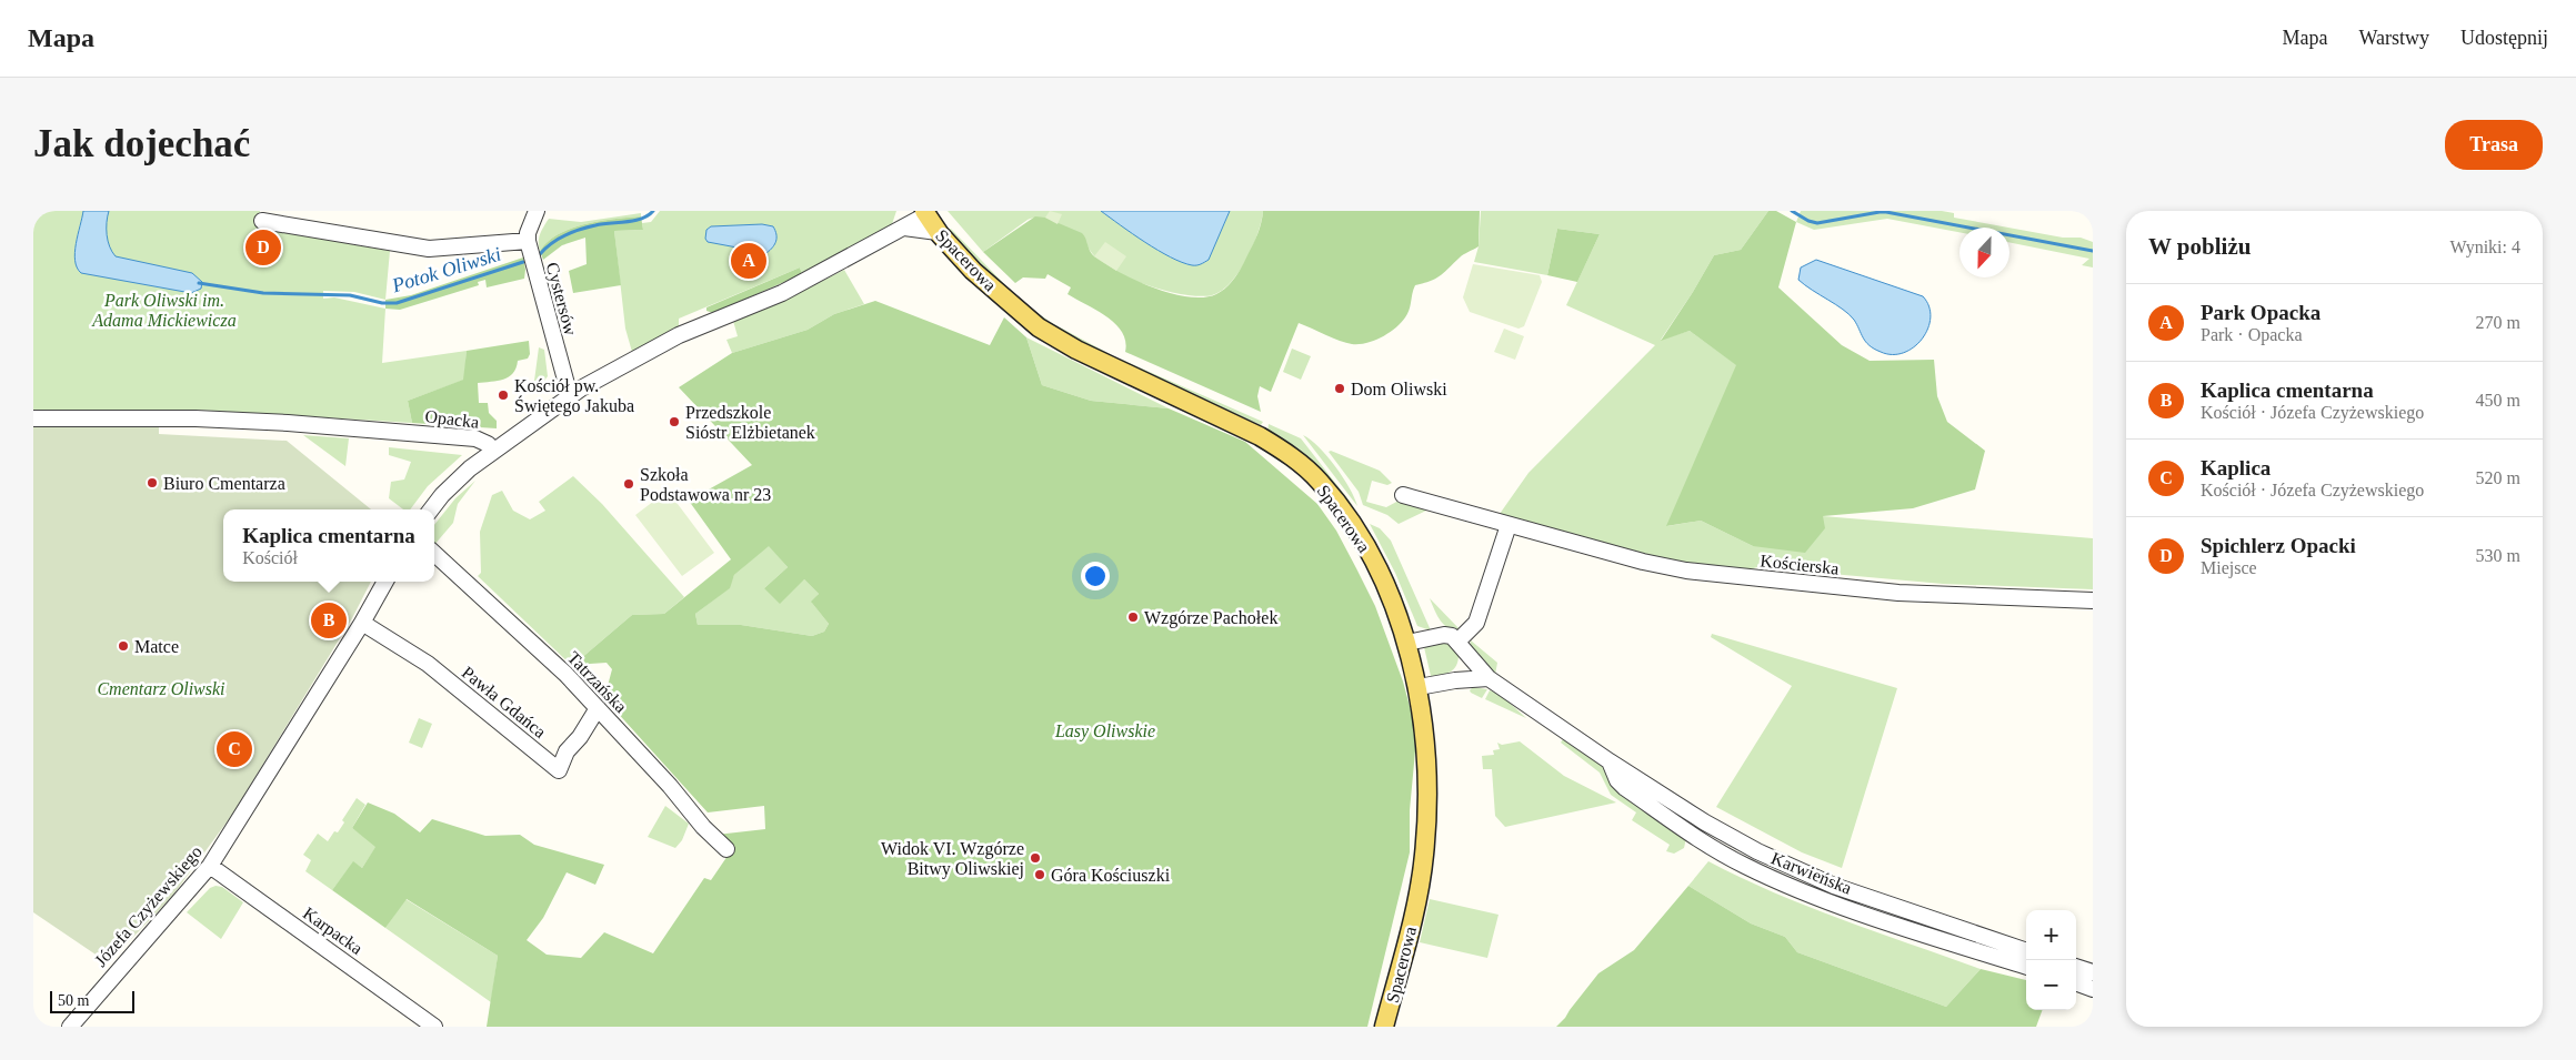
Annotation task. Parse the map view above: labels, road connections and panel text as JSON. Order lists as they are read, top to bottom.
{
  "streets": {
    "main road": ["Spacerowa"],
    "street": [
      "Cystersów",
      "Opacka",
      "Kościerska",
      "Tatrzańska",
      "Pawła Gdańca",
      "Karwieńska",
      "Józefa Czyżewskiego",
      "Karpacka"
    ]
  },
  "crossings": [
    ["Spacerowa", "Opacka"],
    ["Cystersów", "Opacka"],
    ["Tatrzańska", "Pawła Gdańca"],
    ["Pawła Gdańca", "Józefa Czyżewskiego"],
    ["Józefa Czyżewskiego", "Karpacka"]
  ],
  "water": ["Potok Oliwski"],
  "parks": ["Park Oliwski im. Adama Mickiewicza", "Cmentarz Oliwski", "Lasy Oliwskie"],
  "places": [
    "Dom Oliwski",
    "Kościół pw. Świętego Jakuba",
    "Przedszkole Sióstr Elżbietanek",
    "Biuro Cmentarza",
    "Szkoła Podstawowa nr 23",
    "Wzgórze Pachołek",
    "Matce",
    "Widok VI. Wzgórze Bitwy Oliwskiej",
    "Góra Kościuszki"
  ],
  "scale_bar": "50 m",
  "north": "bottom",
  "page": {
    "header": "Mapa",
    "nav": ["Mapa", "Warstwy", "Udostępnij"],
    "buttons": "Trasa",
    "title": "Jak dojechać",
    "heading": ["W pobliżu", "Wyniki: 4"],
    "pins": [
      "D",
      "A",
      "B",
      "C"
    ],
    "list": [
      {
        "mark": "A",
        "name": "Park Opacka",
        "note": "Park · Opacka",
        "value": "270 m"
      },
      {
        "mark": "B",
        "name": "Kaplica cmentarna",
        "note": "Kościół · Józefa Czyżewskiego",
        "value": "450 m"
      },
      {
        "mark": "C",
        "name": "Kaplica",
        "note": "Kościół · Józefa Czyżewskiego",
        "value": "520 m"
      },
      {
        "mark": "D",
        "name": "Spichlerz Opacki",
        "note": "Miejsce",
        "value": "530 m"
      }
    ],
    "popup": ["Kaplica cmentarna", "Kościół"],
    "map_buttons": ["+", "−"],
    "scale": "50 m"
  }
}
